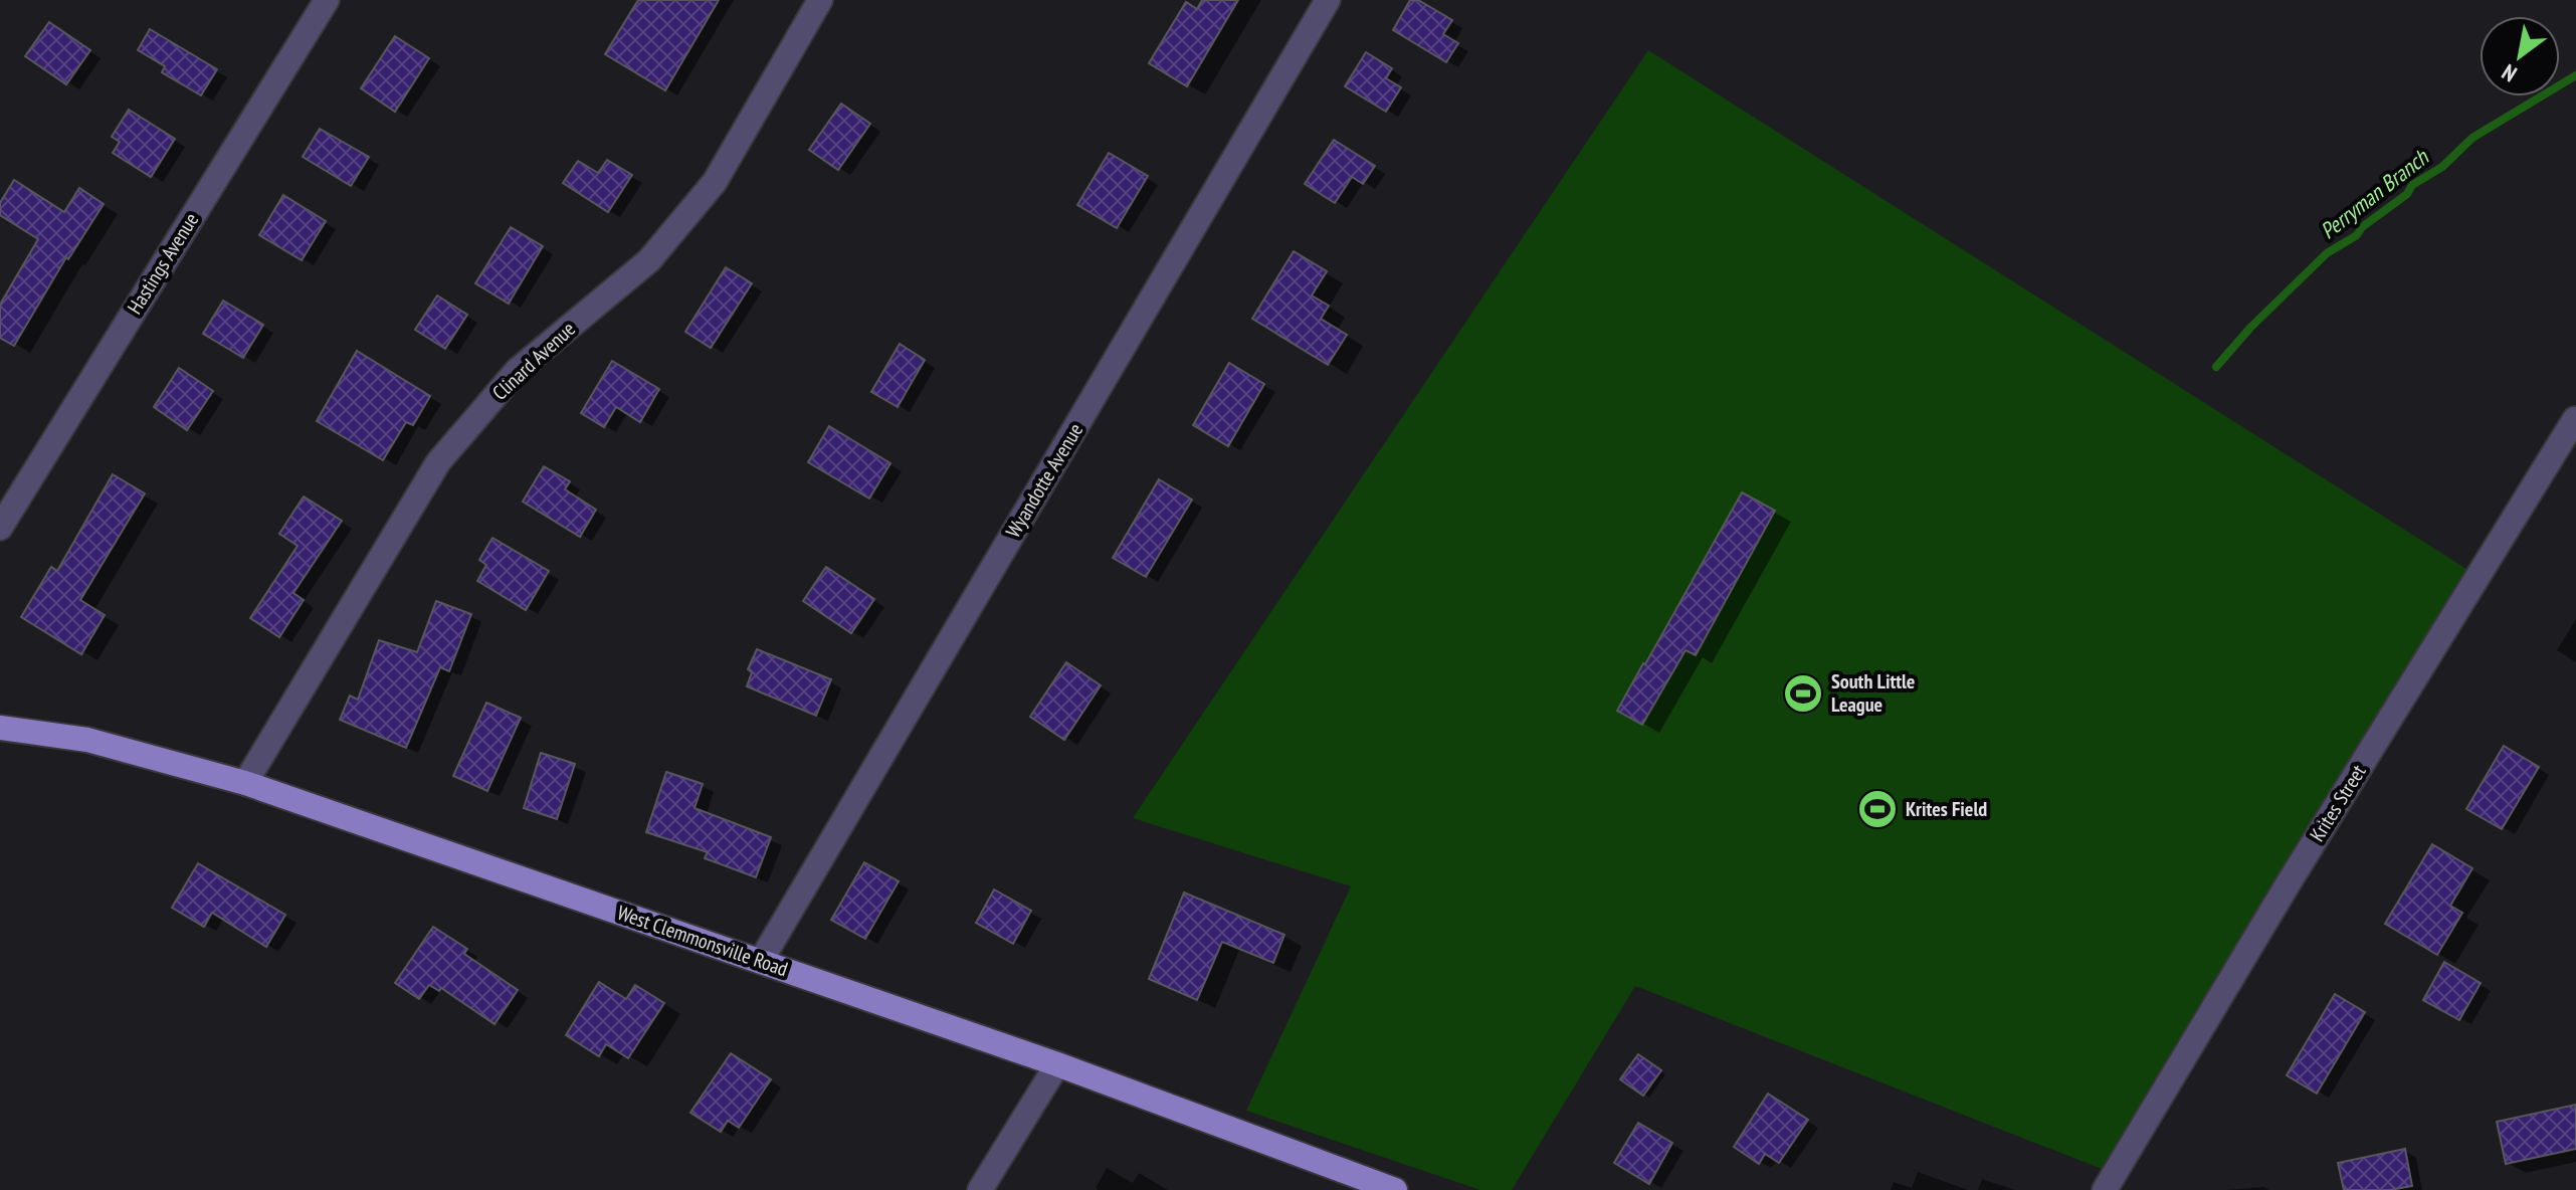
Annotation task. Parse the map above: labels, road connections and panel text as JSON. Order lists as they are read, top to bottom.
{
  "streets": {
    "main road": ["West Clemmonsville Road"],
    "street": [
      "Hastings Avenue",
      "Clinard Avenue",
      "Wyandotte Avenue",
      "Krites Street"
    ]
  },
  "crossings": [
    ["Clinard Avenue", "West Clemmonsville Road"],
    ["Wyandotte Avenue", "West Clemmonsville Road"]
  ],
  "water": ["Perryman Branch"],
  "places": {
    "sports": ["South Little League", "Krites Field"]
  },
  "north": "bottom left"
}
